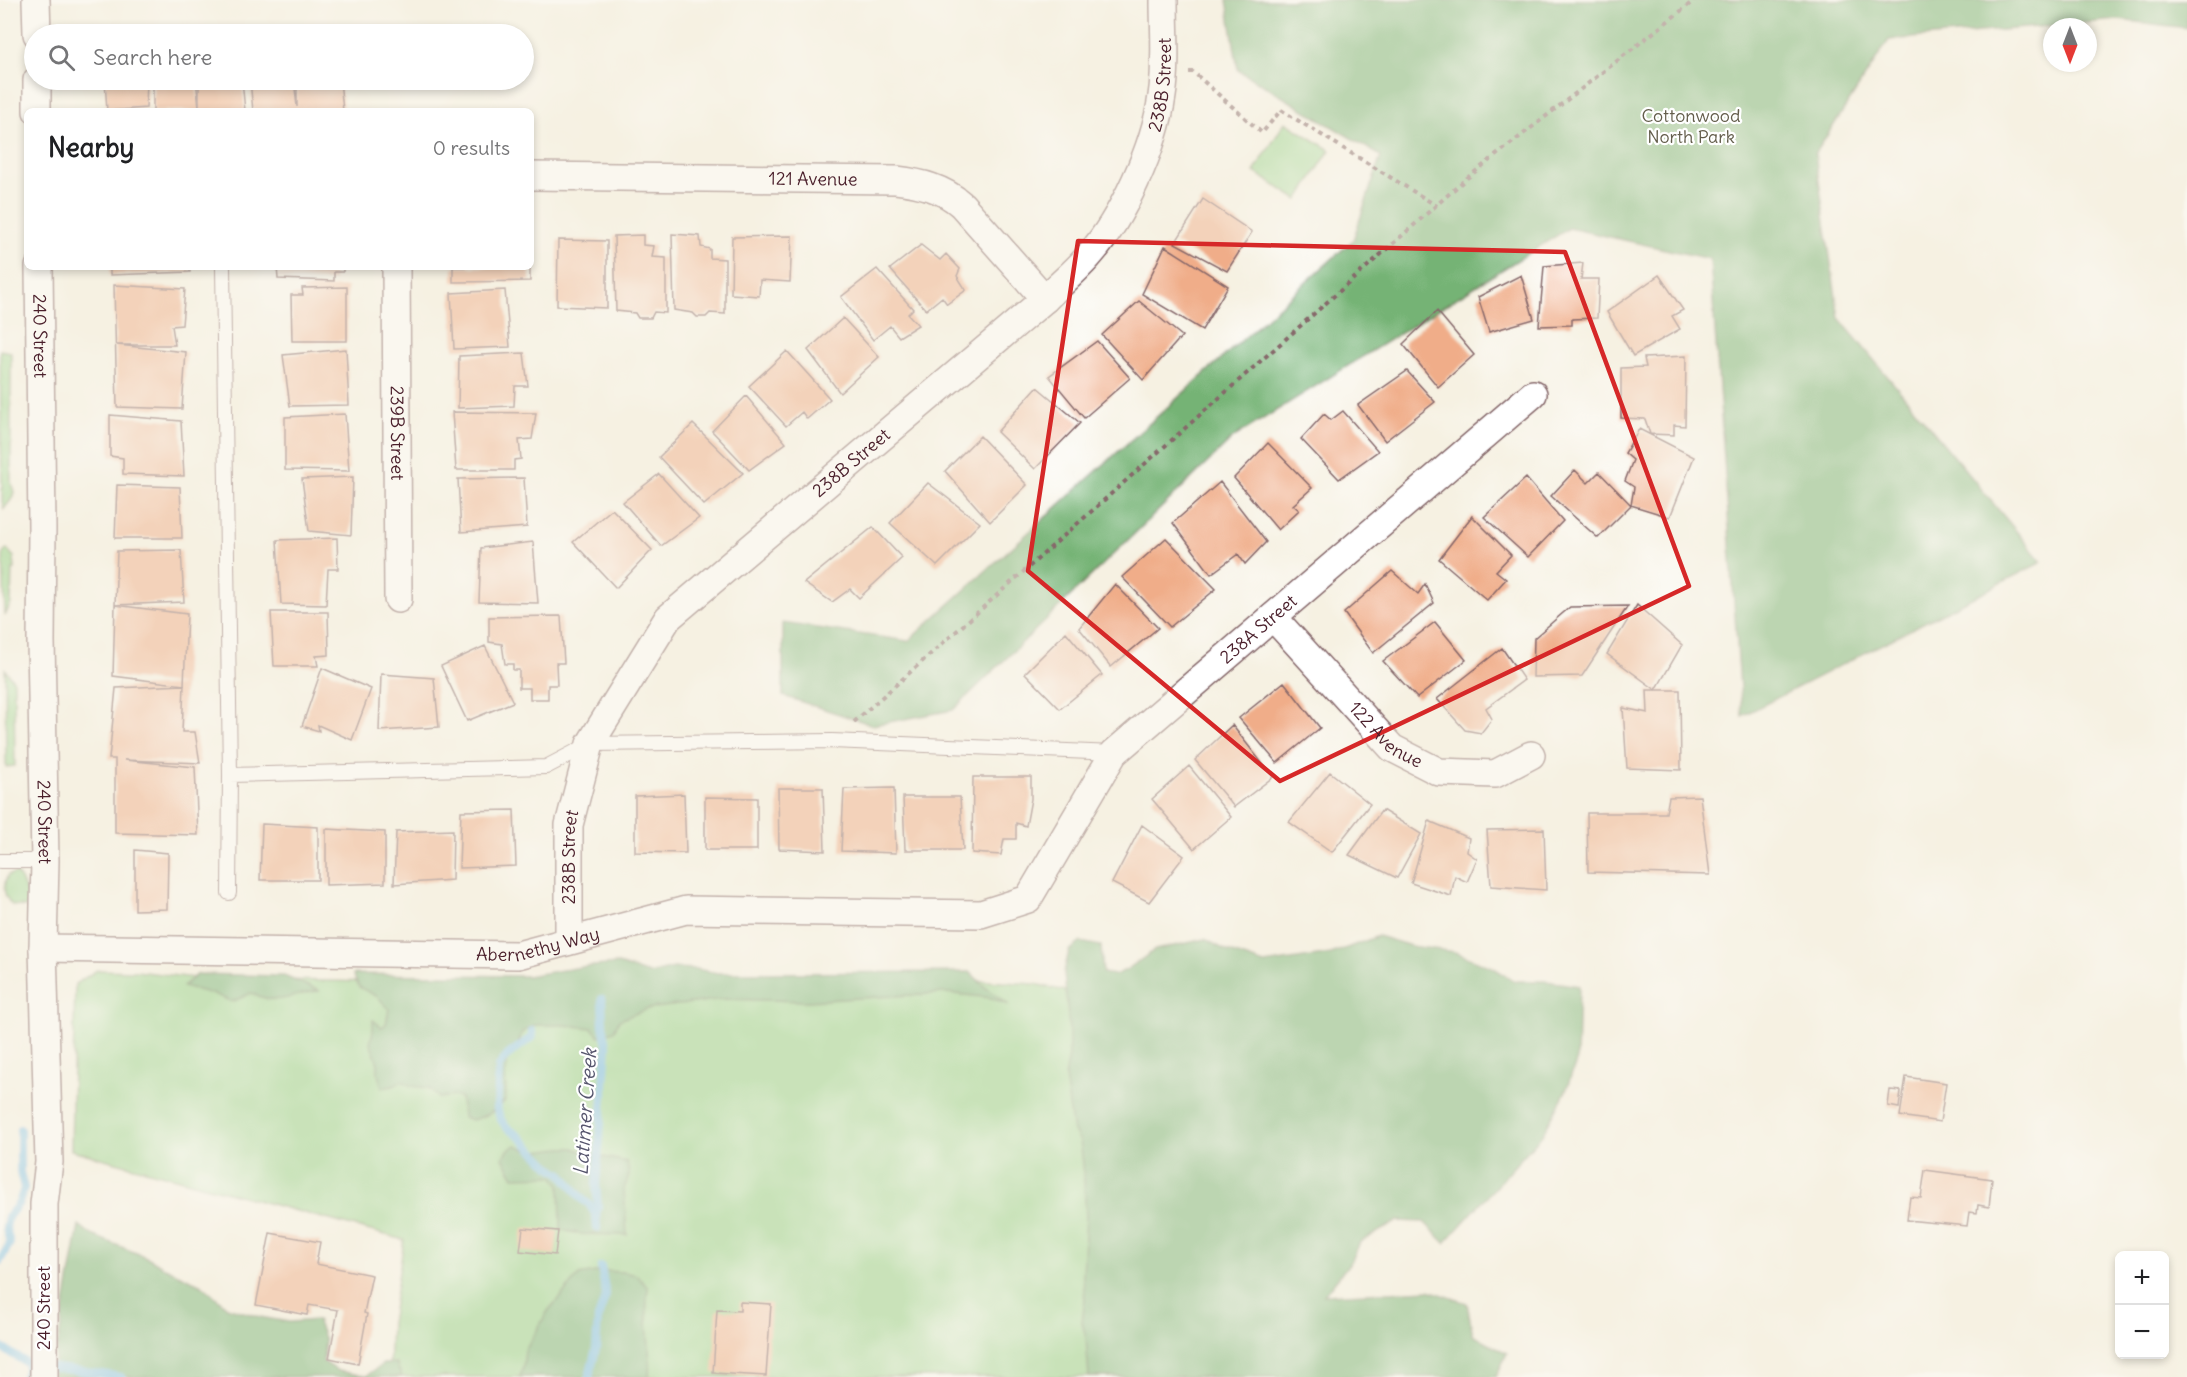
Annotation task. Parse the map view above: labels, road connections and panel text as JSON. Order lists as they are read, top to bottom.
{
  "streets": {
    "street": [
      "238B Street",
      "121 Avenue",
      "240 Street",
      "239B Street",
      "238A Street",
      "122 Avenue",
      "Abernethy Way"
    ]
  },
  "crossings": [
    ["238B Street", "121 Avenue"],
    ["238B Street", "Abernethy Way"],
    ["240 Street", "Abernethy Way"],
    ["238A Street", "122 Avenue"],
    ["238A Street", "Abernethy Way"]
  ],
  "water": ["Latimer Creek"],
  "parks": ["Cottonwood North Park"],
  "north": "bottom",
  "page": {
    "search": "Search here",
    "heading": ["Nearby", "0 results"],
    "map_buttons": ["+", "−"]
  }
}
